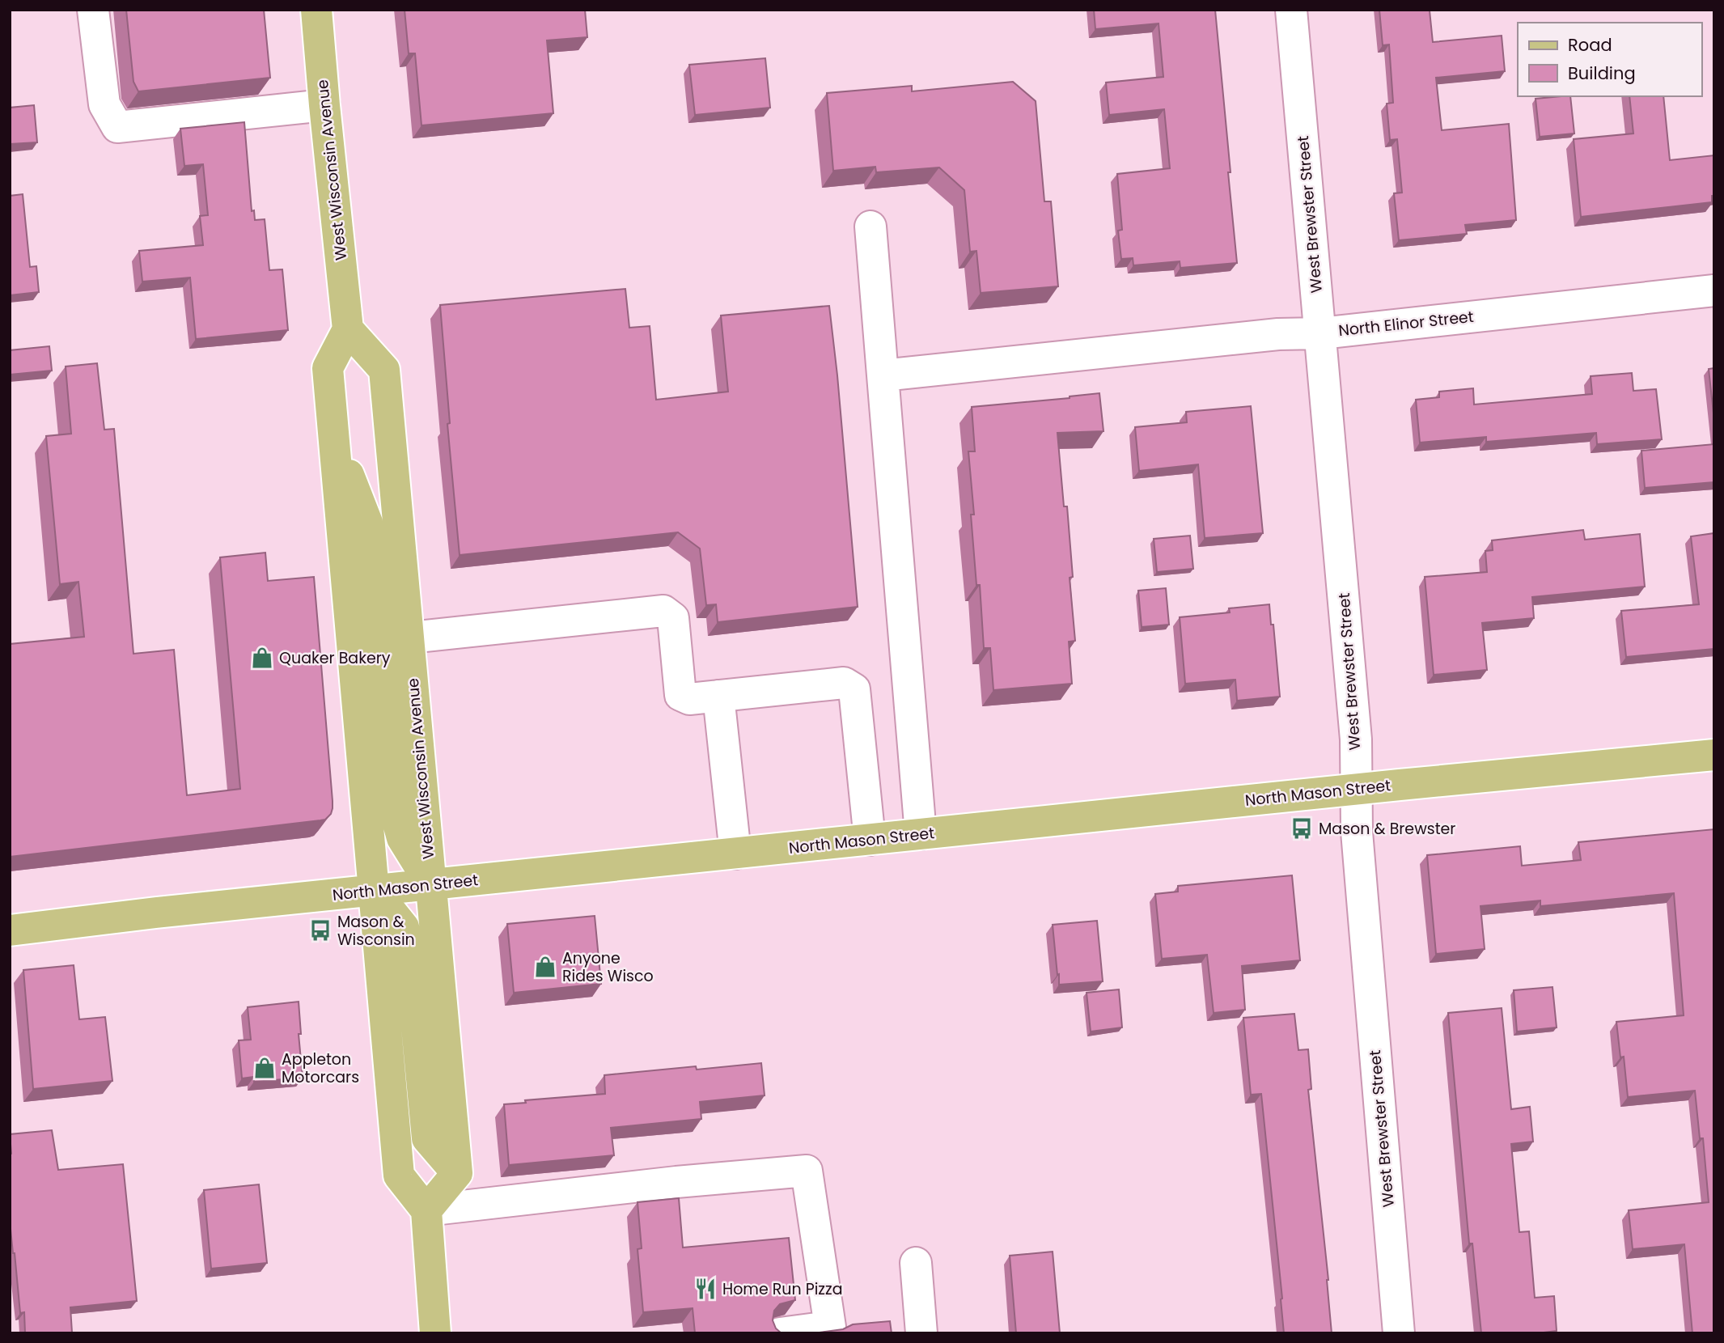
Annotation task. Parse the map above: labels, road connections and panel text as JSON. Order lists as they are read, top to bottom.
{
  "streets": {
    "main road": ["West Wisconsin Avenue", "North Mason Street"],
    "street": ["West Brewster Street", "North Elinor Street"]
  },
  "crossings": [
    ["West Wisconsin Avenue", "North Mason Street"],
    ["West Brewster Street", "North Elinor Street"],
    ["West Brewster Street", "North Mason Street"]
  ],
  "places": {
    "shop": ["Quaker Bakery", "Anyone Rides Wisco", "Appleton Motorcars"],
    "bus stop": ["Mason & Brewster", "Mason & Wisconsin"],
    "restaurant": ["Home Run Pizza"]
  },
  "legend": ["Road", "Building"]
}
